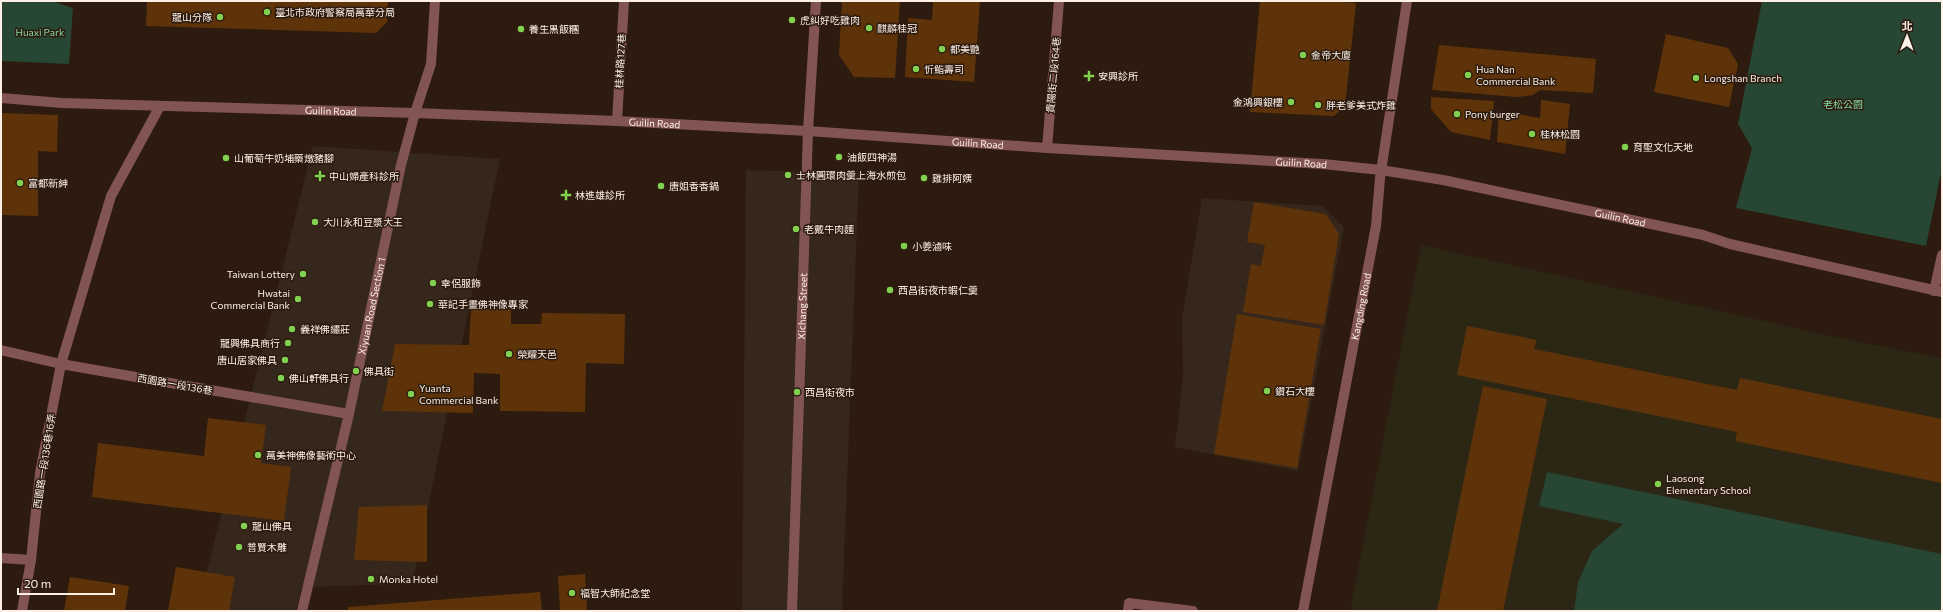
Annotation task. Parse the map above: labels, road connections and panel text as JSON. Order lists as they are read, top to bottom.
{
  "streets": {
    "street": [
      "桂林路127巷",
      "貴陽街二段164巷",
      "Guilin Road",
      "Xiyuan Road Section 1",
      "Xichang Street",
      "Kangding Road",
      "西園路一段136巷",
      "西園路一段136巷16弄"
    ]
  },
  "crossings": [
    ["桂林路127巷", "Guilin Road"],
    ["貴陽街二段164巷", "Guilin Road"],
    ["Guilin Road", "Xiyuan Road Section 1"],
    ["Guilin Road", "Xichang Street"],
    ["Guilin Road", "Kangding Road"],
    ["Guilin Road", "西園路一段136巷16弄"],
    ["Xiyuan Road Section 1", "西園路一段136巷"],
    ["西園路一段136巷", "西園路一段136巷16弄"]
  ],
  "parks": ["Huaxi Park", "老松公園"],
  "places": {
    "other": [
      "臺北市政府警察局萬華分局",
      "龍山分隊",
      "虎糾好吃雞肉",
      "麒麟桂冠",
      "養生黑飯糰",
      "都美艷",
      "金帝大廈",
      "忻鮨壽司",
      "Hua Nan Commercial Bank",
      "Longshan Branch",
      "金鴻興銀樓",
      "胖老爹美式炸雞",
      "Pony burger",
      "桂林松園",
      "育聖文化天地",
      "油飯四神湯",
      "山葡萄牛奶埔藥燉豬腳",
      "士林圓環肉羹上海水煎包",
      "雞排阿姨",
      "富都新紳",
      "唐姐香香鍋",
      "大川永和豆漿大王",
      "老戴牛肉麵",
      "小姜滷味",
      "Taiwan Lottery",
      "幸侶服飾",
      "西昌街夜市蝦仁羹",
      "Hwatai Commercial Bank",
      "華記手畫佛神像專家",
      "義祥佛繡莊",
      "龍興佛具商行",
      "榮耀天邑",
      "唐山居家佛具",
      "佛具街",
      "佛山軒佛具行",
      "鑽石大樓",
      "西昌街夜市",
      "Yuanta Commercial Bank",
      "萬美神佛像藝術中心",
      "Laosong Elementary School",
      "龍山佛具",
      "普賢木雕",
      "Monka Hotel",
      "福智大師紀念堂"
    ],
    "health": ["安興診所", "中山婦產科診所", "林進雄診所"]
  },
  "scale_bar": "20 m",
  "north": "top"
}
